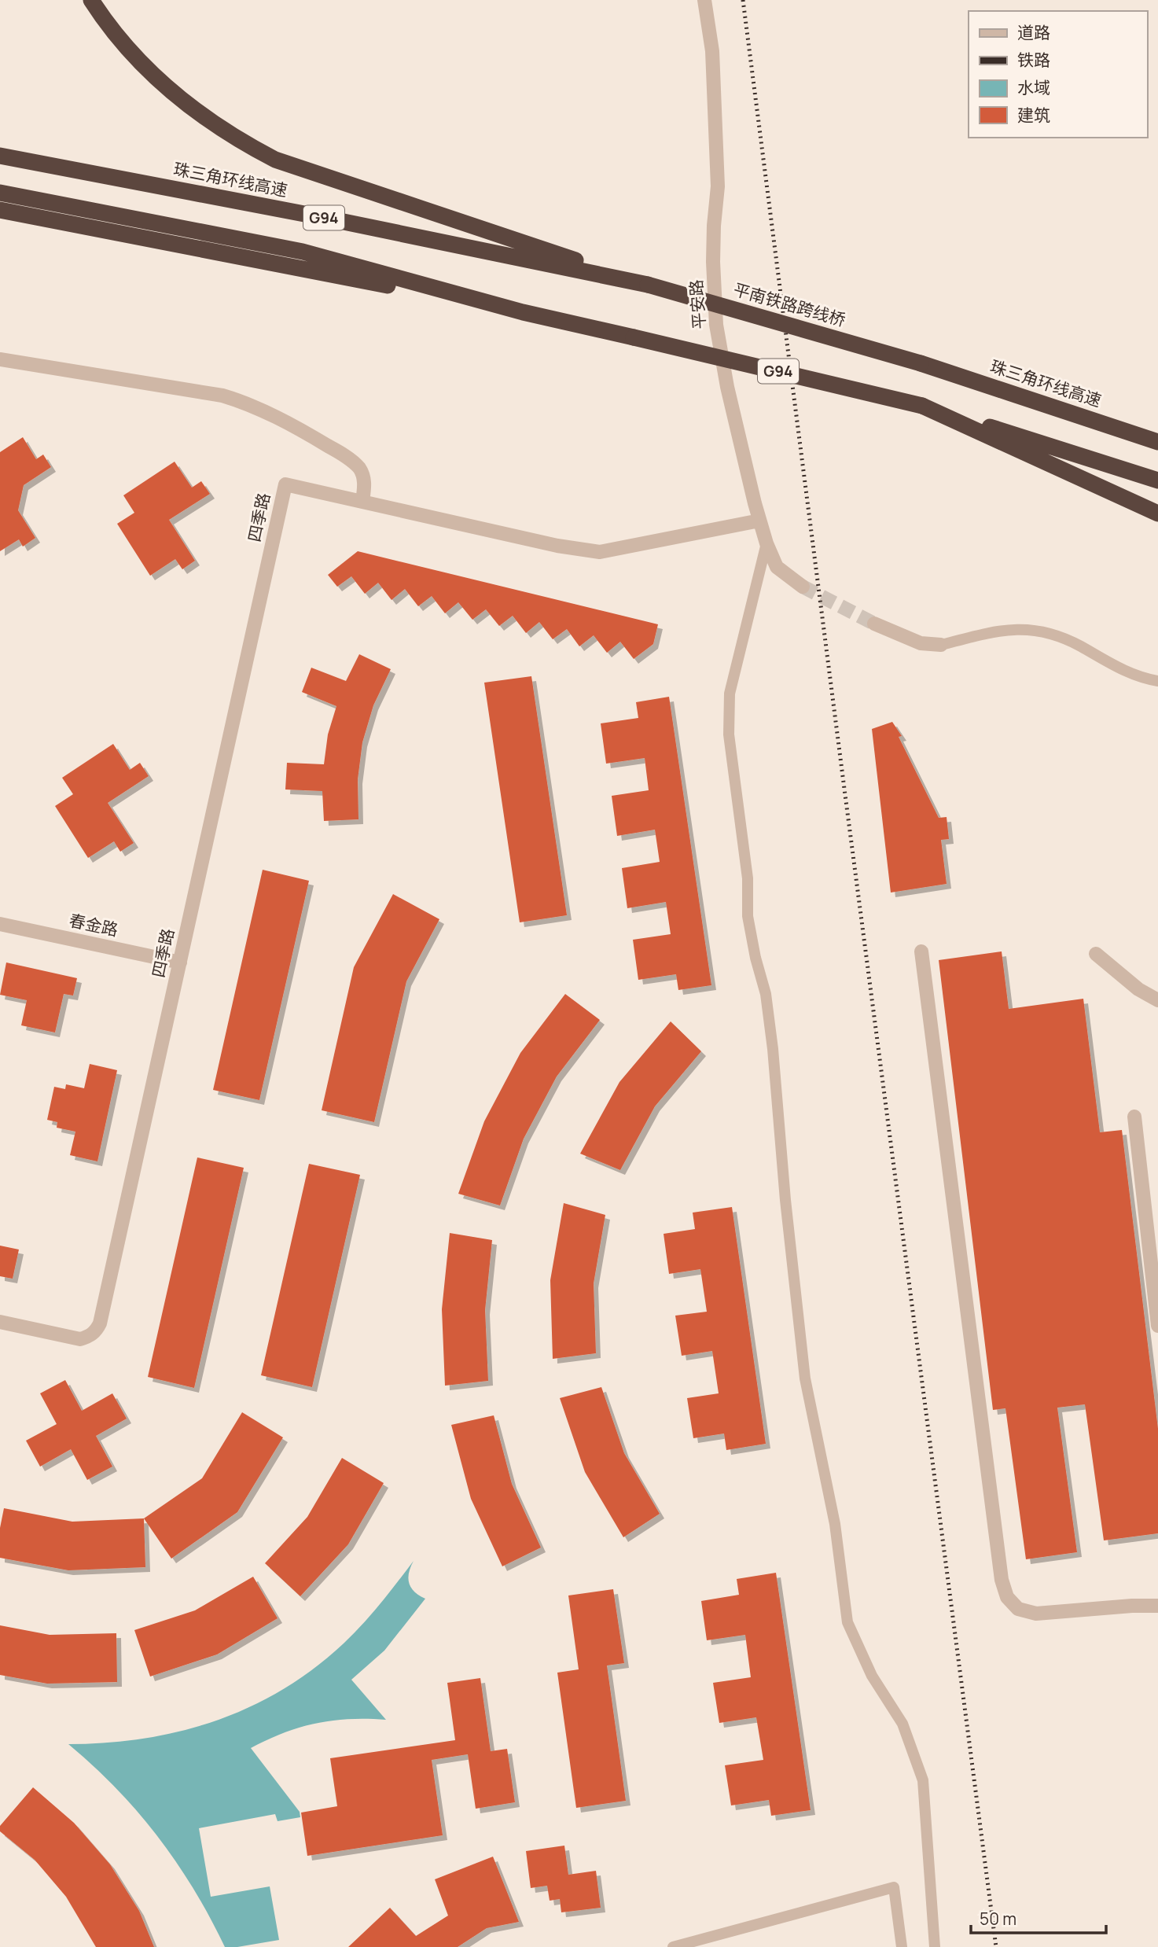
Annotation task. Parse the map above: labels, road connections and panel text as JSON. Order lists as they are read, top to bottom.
{
  "streets": {
    "highway": ["珠三角环线高速", "G94", "平南铁路跨线桥"],
    "street": ["平安路", "四季路", "春金路"]
  },
  "crossings": [
    ["珠三角环线高速", "平南铁路跨线桥"],
    ["四季路", "春金路"]
  ],
  "legend": [
    "道路",
    "铁路",
    "水域",
    "建筑"
  ],
  "scale_bar": "50 m"
}
